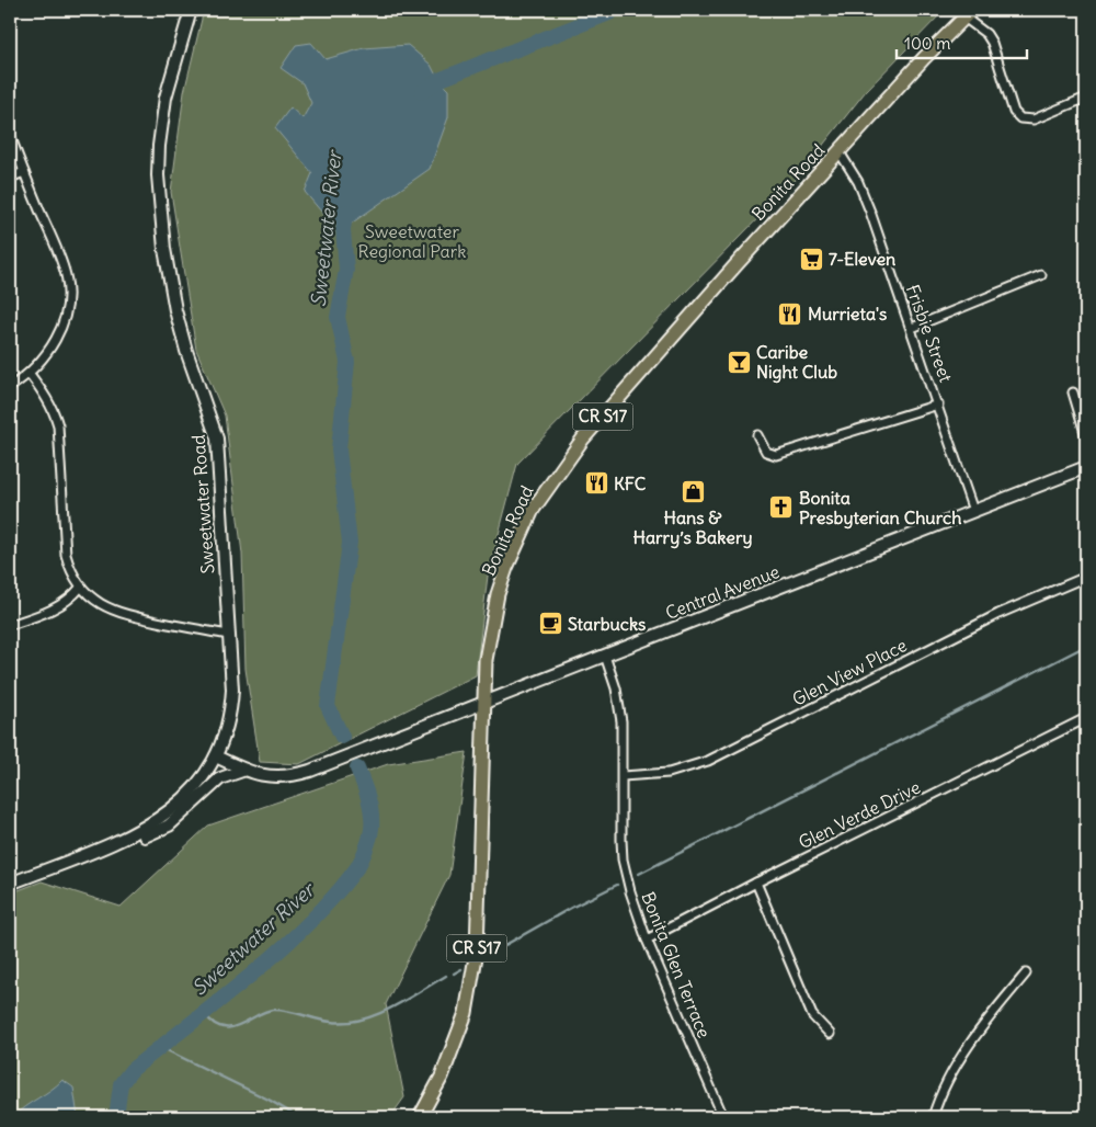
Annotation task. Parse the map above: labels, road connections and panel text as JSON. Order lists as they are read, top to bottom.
{
  "streets": {
    "main road": [
      "Bonita Road",
      "CR S17",
      "Sweetwater Road",
      "Central Avenue"
    ],
    "street": [
      "Frisbie Street",
      "Glen View Place",
      "Glen Verde Drive",
      "Bonita Glen Terrace"
    ]
  },
  "crossings": [
    ["Bonita Road", "Frisbie Street"],
    ["Bonita Road", "Central Avenue"],
    ["Frisbie Street", "Central Avenue"],
    ["Sweetwater Road", "Central Avenue"],
    ["Central Avenue", "Bonita Glen Terrace"],
    ["Glen View Place", "Bonita Glen Terrace"],
    ["Glen Verde Drive", "Bonita Glen Terrace"]
  ],
  "water": ["Sweetwater River"],
  "parks": ["Sweetwater Regional Park"],
  "places": {
    "supermarket": ["7-Eleven"],
    "restaurant": ["Murrieta's", "KFC"],
    "bar": ["Caribe Night Club"],
    "shop": ["Hans & Harry’s Bakery"],
    "church": ["Bonita Presbyterian Church"],
    "cafe": ["Starbucks"]
  },
  "scale_bar": "100 m"
}
